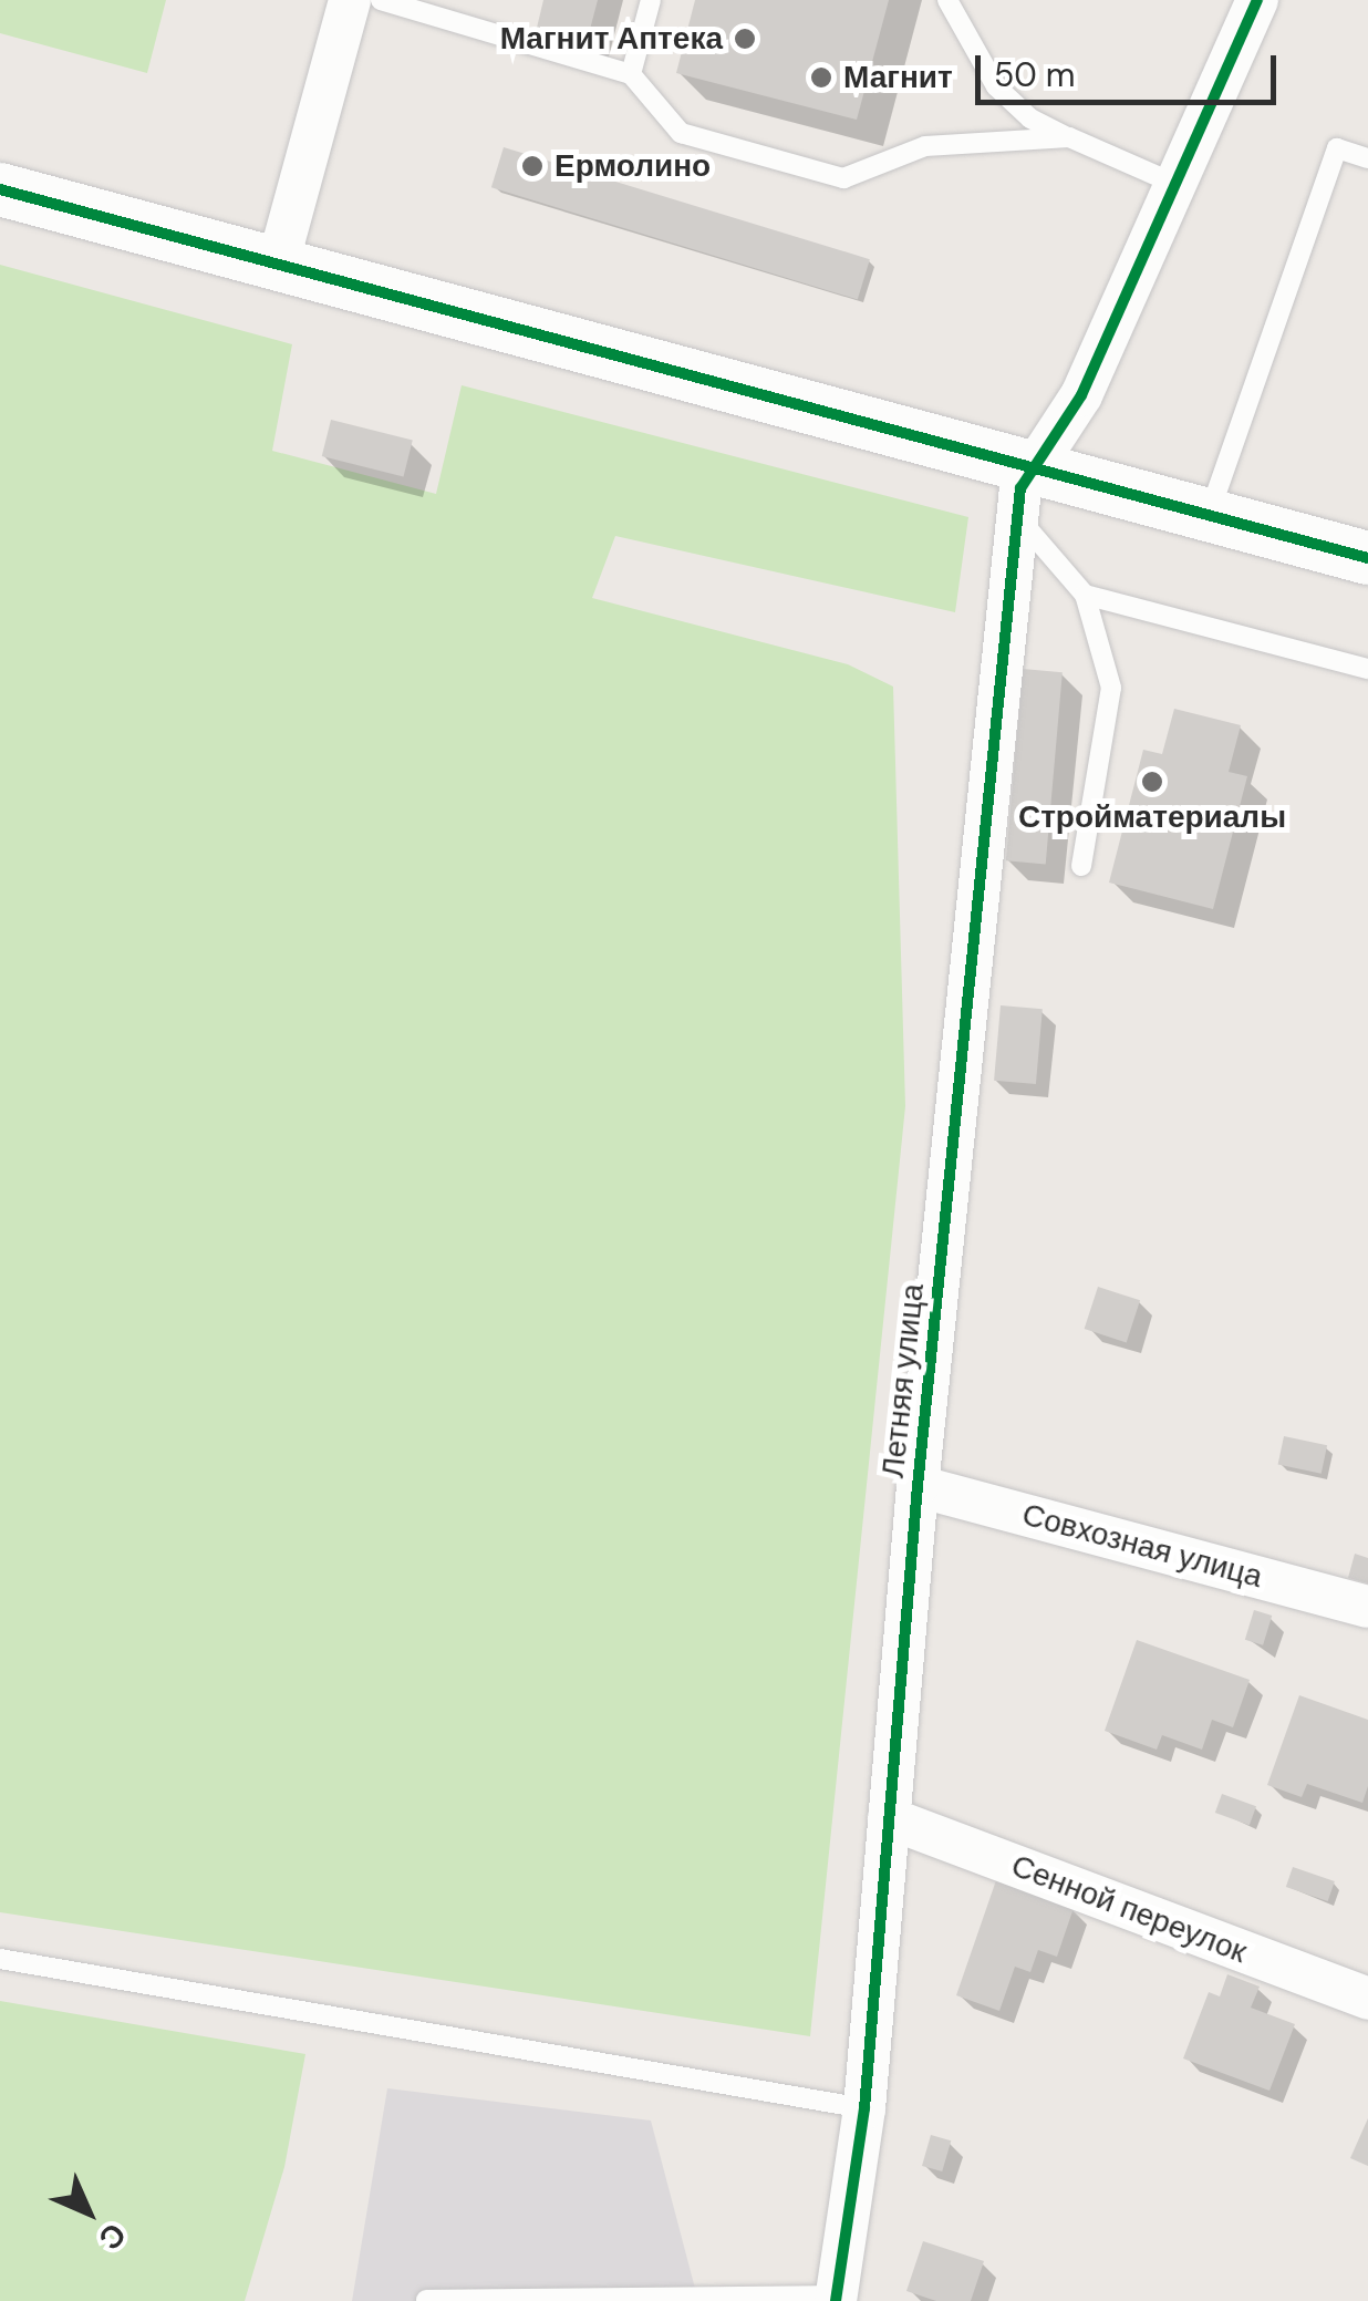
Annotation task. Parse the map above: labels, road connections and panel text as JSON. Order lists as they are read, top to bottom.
{
  "streets": {
    "street": ["Летняя улица", "Совхозная улица", "Сенной переулок"]
  },
  "crossings": [
    ["Летняя улица", "Совхозная улица"],
    ["Летняя улица", "Сенной переулок"]
  ],
  "places": [
    "Магнит Аптека",
    "Магнит",
    "Ермолино",
    "Стройматериалы"
  ],
  "scale_bar": "50 m",
  "north": "bottom right"
}
